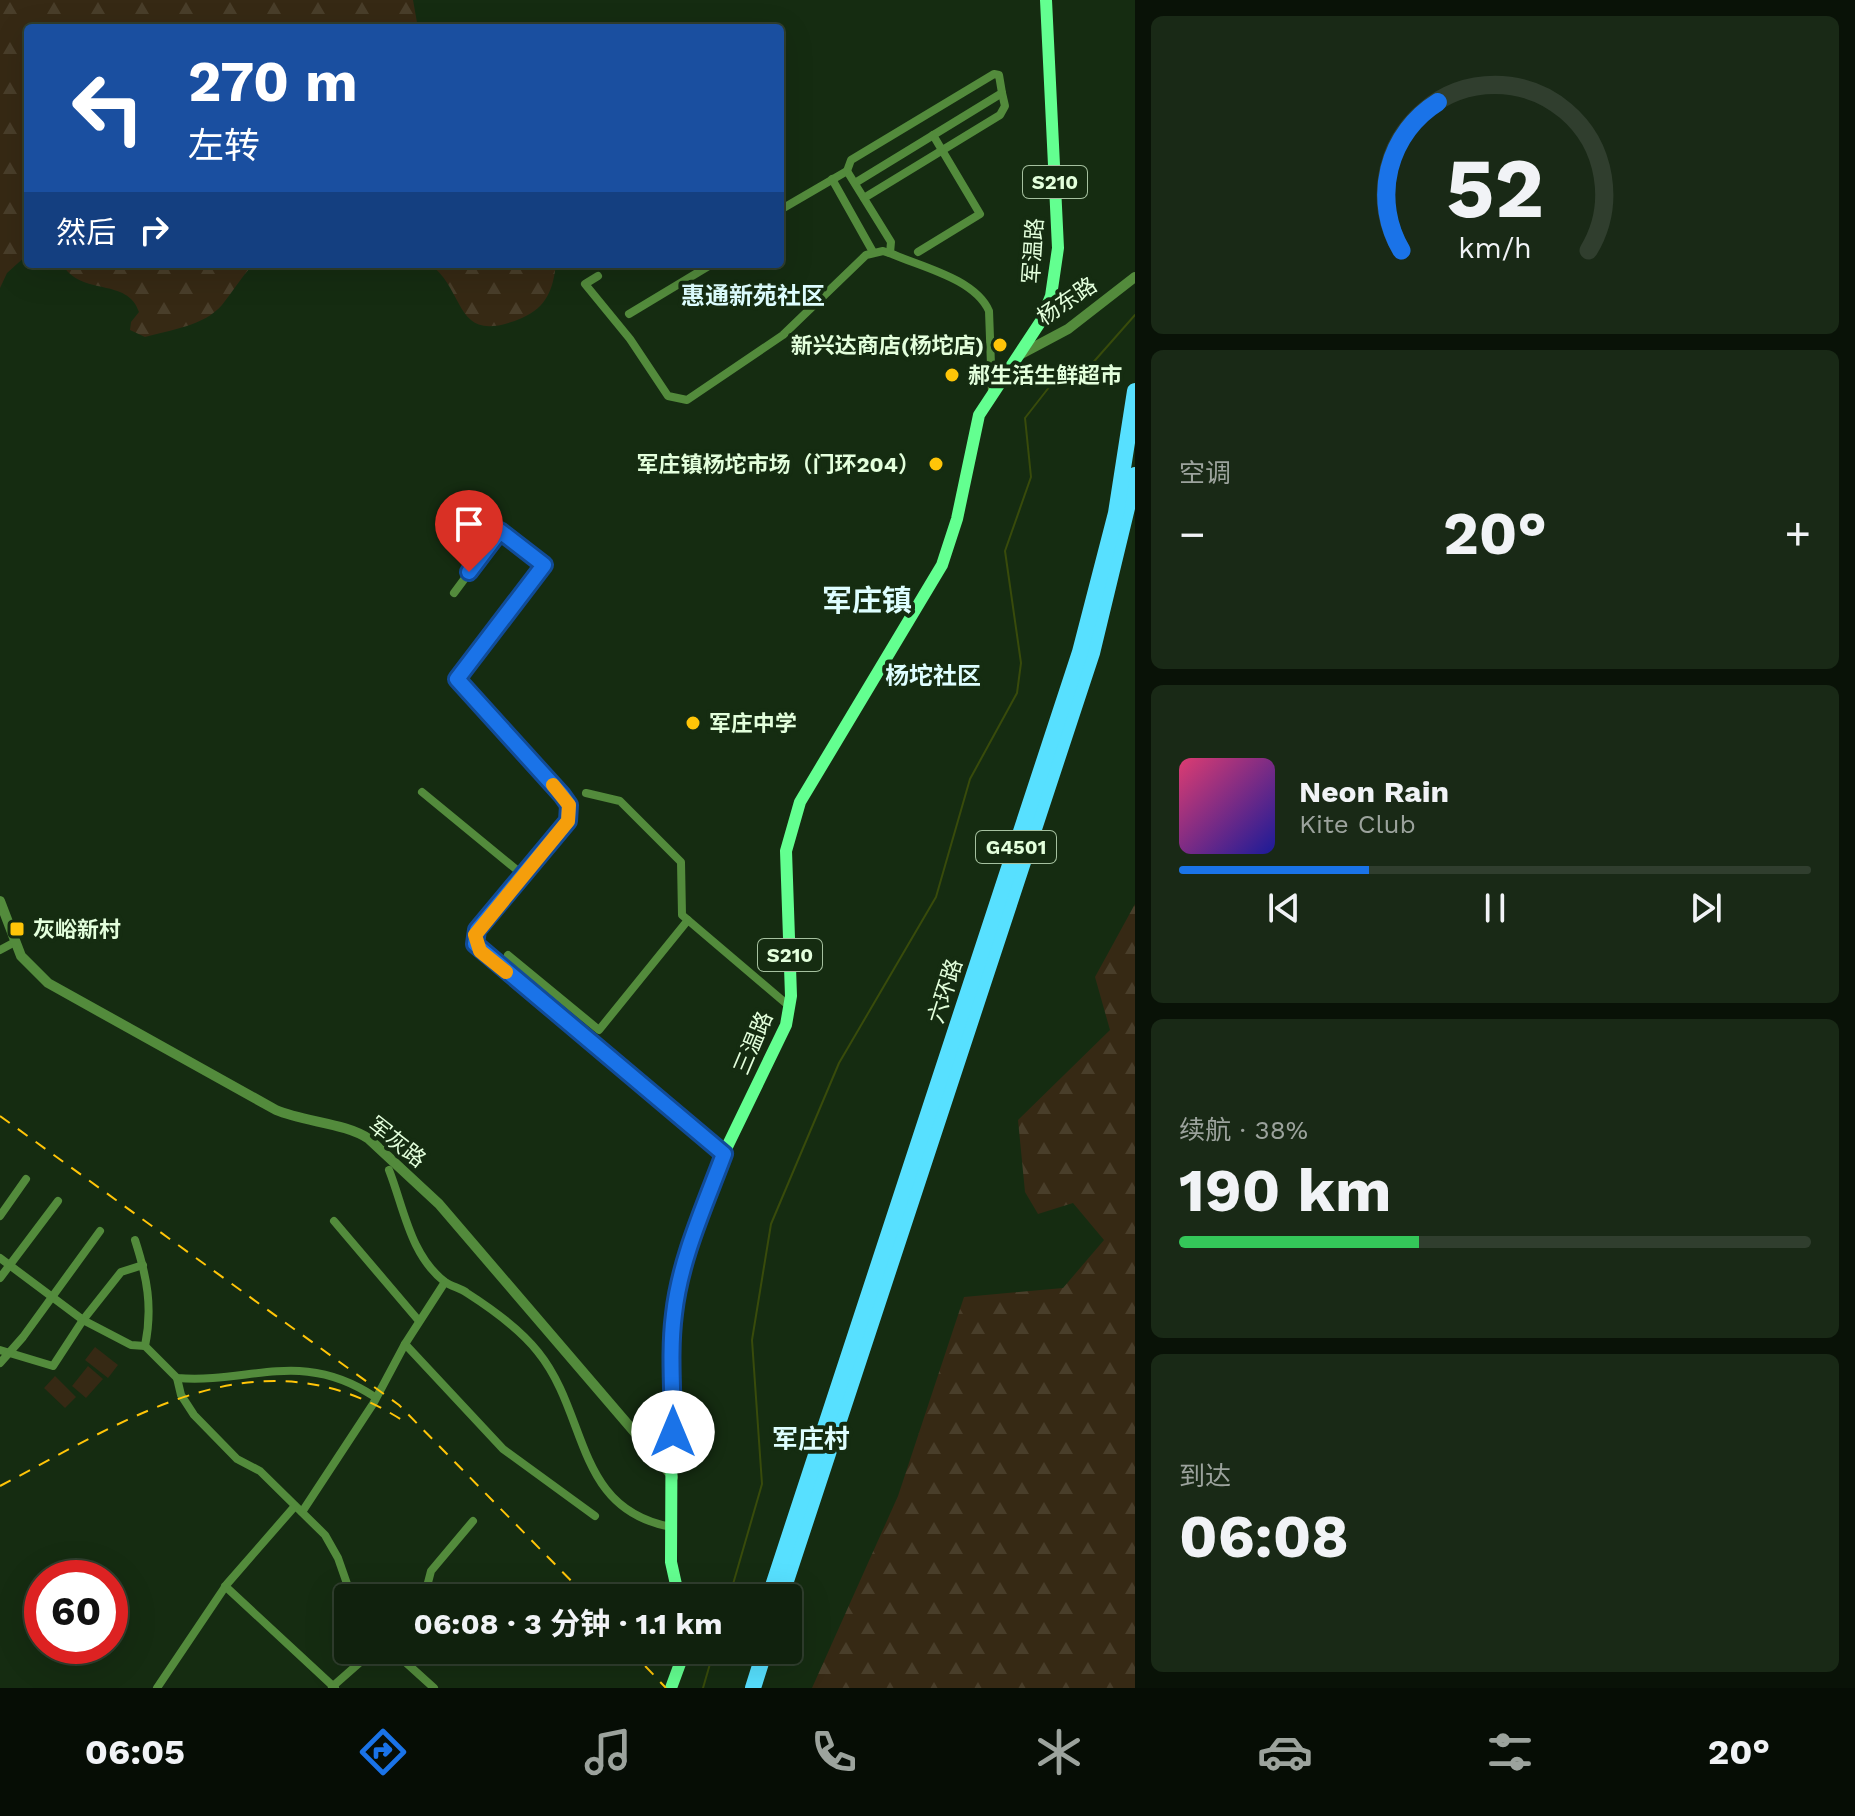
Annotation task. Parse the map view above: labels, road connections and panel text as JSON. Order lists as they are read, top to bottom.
{
  "streets": {
    "highway": ["G4501", "六环路"],
    "main road": ["S210", "军温路", "三温路"],
    "street": ["杨东路", "军灰路"]
  },
  "crossings": [
    ["军温路", "杨东路"],
    ["军温路", "三温路"],
    ["三温路", "军灰路"]
  ],
  "districts": [
    "惠通新苑社区",
    "军庄镇",
    "杨坨社区",
    "军庄村"
  ],
  "places": {
    "other": [
      "新兴达商店(杨坨店)",
      "郝生活生鲜超市",
      "军庄镇杨坨市场（门环204）",
      "军庄中学"
    ],
    "transit": ["灰峪新村"]
  },
  "page": {
    "turn": ["270 m", "左转"],
    "then": "然后",
    "tile": [
      "空调",
      ["续航 · 38%", "190 km"],
      ["到达", "06:08"]
    ],
    "heat": ["−", "20°", "+"],
    "song": ["Neon Rain", "Kite Club"],
    "limit": "60",
    "trip": "06:08 · 3 分钟 · 1.1 km",
    "tabs": ["06:05", "20°"],
    "gauge": ["52", "km/h"]
  }
}
